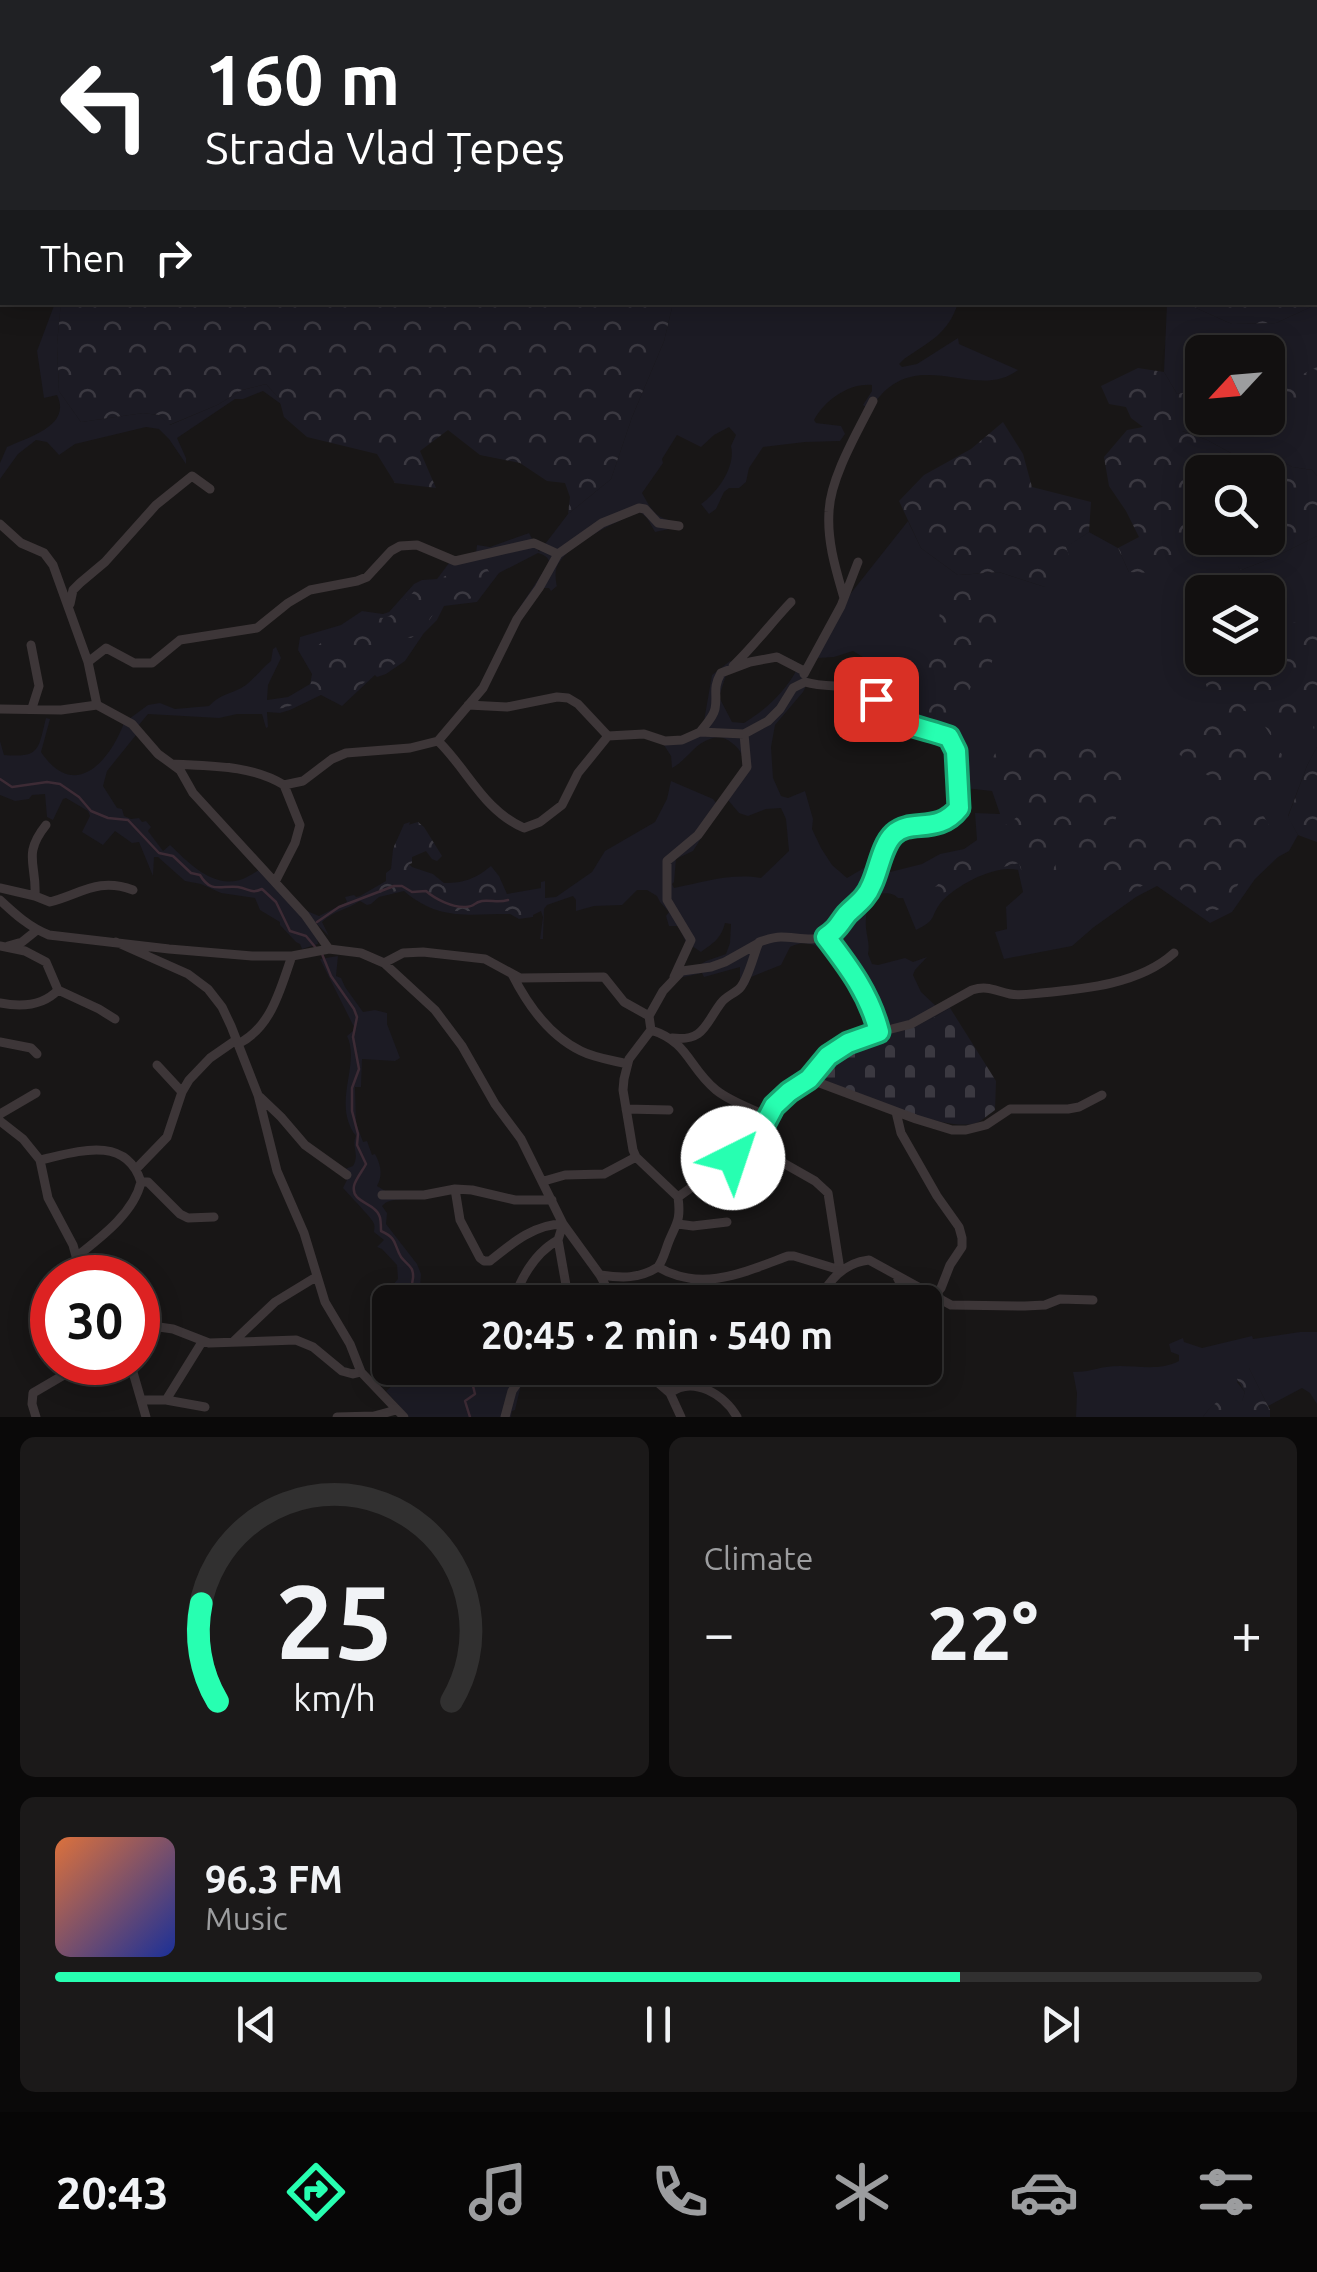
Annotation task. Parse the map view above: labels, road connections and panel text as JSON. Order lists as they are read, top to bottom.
{
  "north": "bottom left",
  "page": {
    "turn": ["160 m", "Strada Vlad Țepeș"],
    "then": "Then",
    "limit": "30",
    "trip": "20:45 · 2 min · 540 m",
    "tile": "Climate",
    "heat": ["−", "22°", "+"],
    "song": ["96.3 FM", "Music"],
    "tabs": "20:43",
    "gauge": ["25", "km/h"]
  }
}
